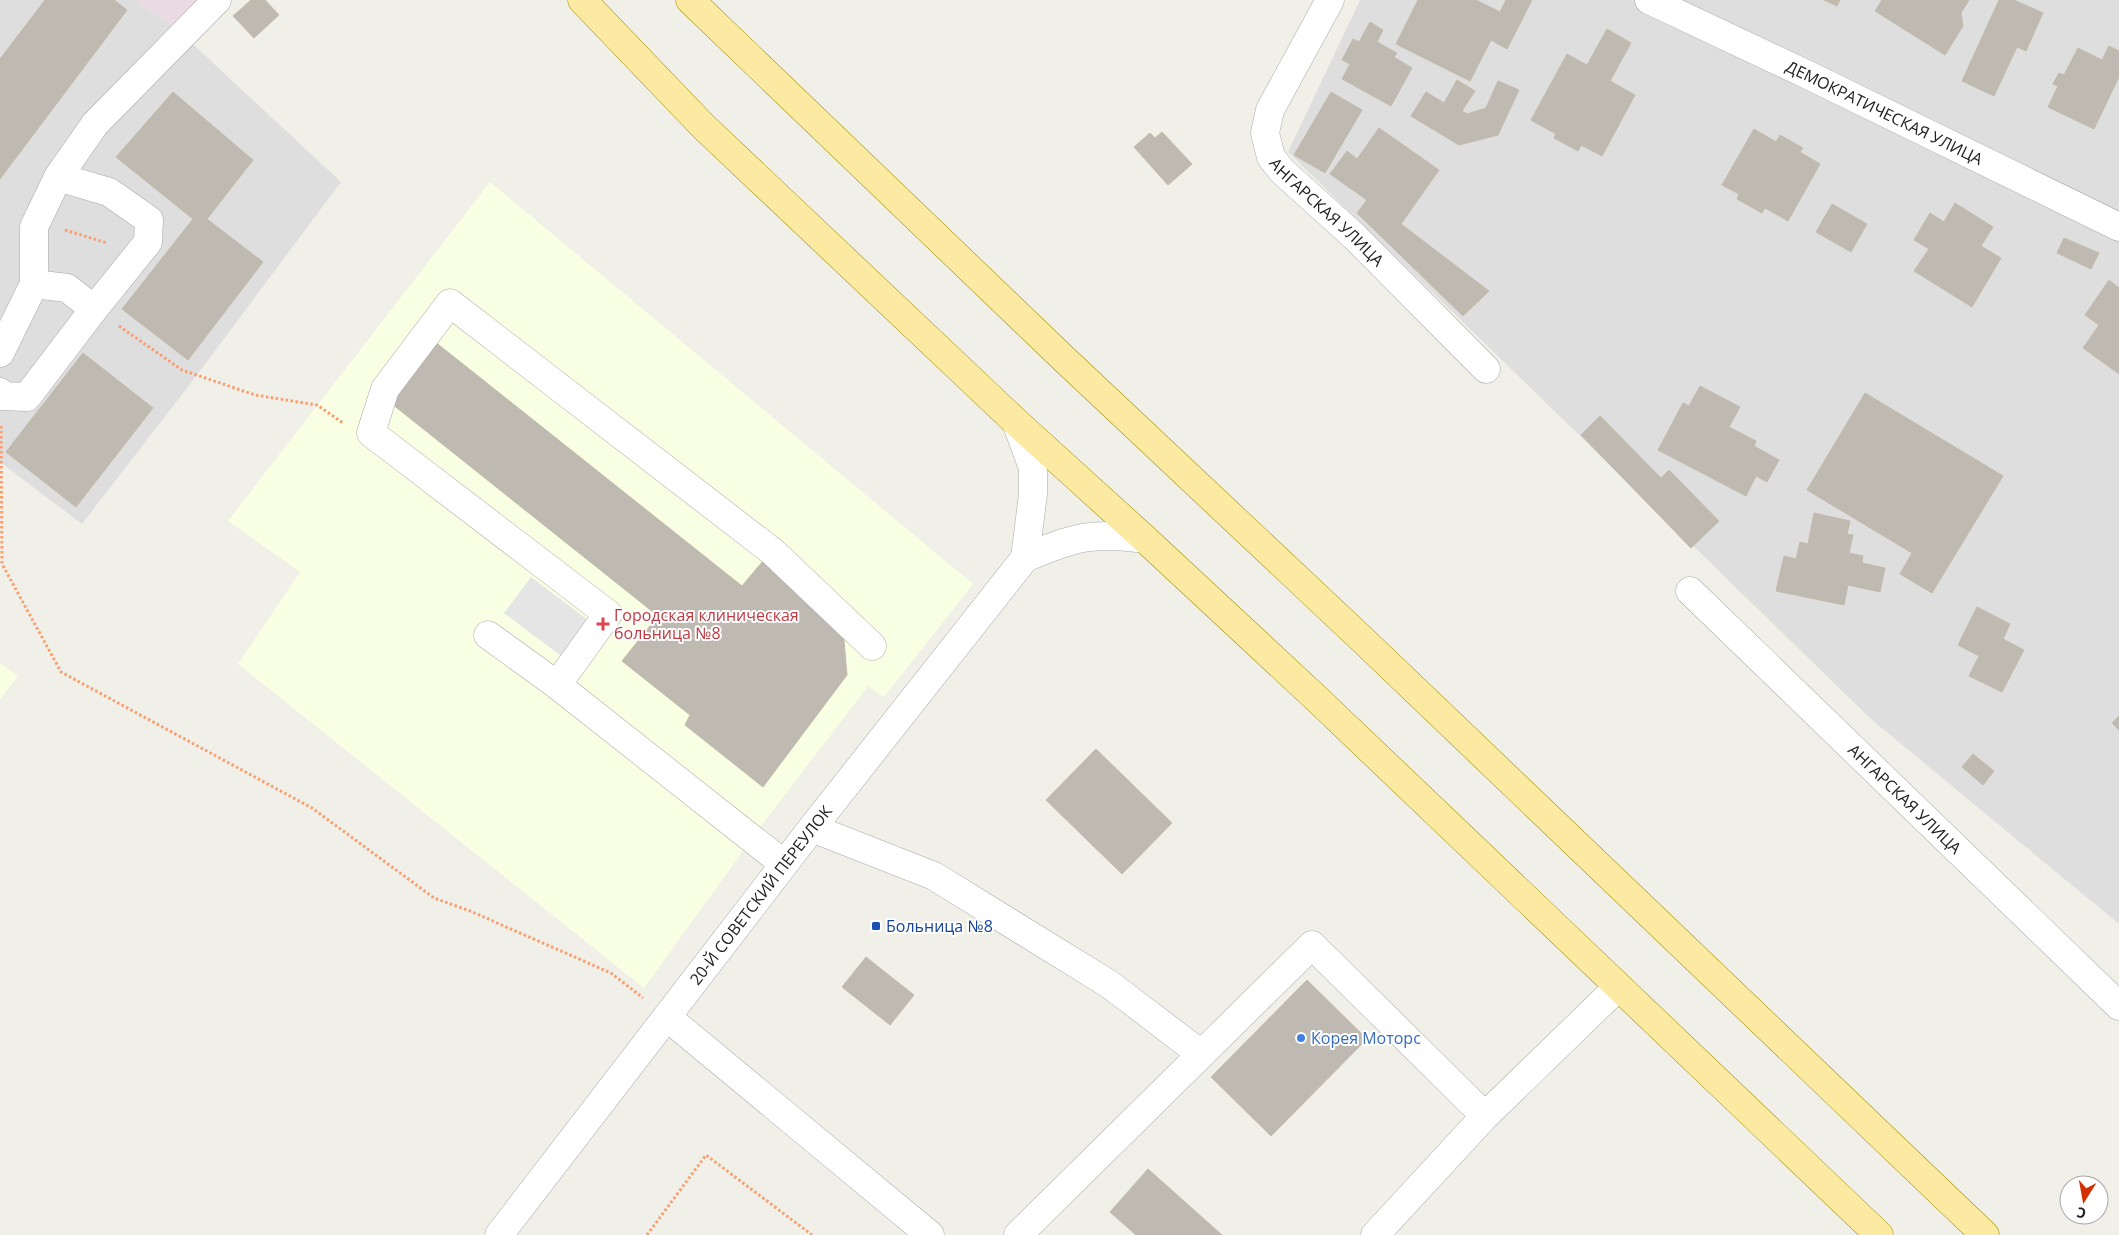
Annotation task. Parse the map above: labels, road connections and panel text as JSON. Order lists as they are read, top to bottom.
{
  "streets": {
    "street": ["ДЕМОКРАТИЧЕСКАЯ УЛИЦА", "АНГАРСКАЯ УЛИЦА", "20-Й СОВЕТСКИЙ ПЕРЕУЛОК"]
  },
  "places": {
    "health": ["Городская клиническая больница №8"],
    "transit": ["Больница №8"],
    "other": ["Корея Моторс"]
  },
  "north": "bottom"
}
